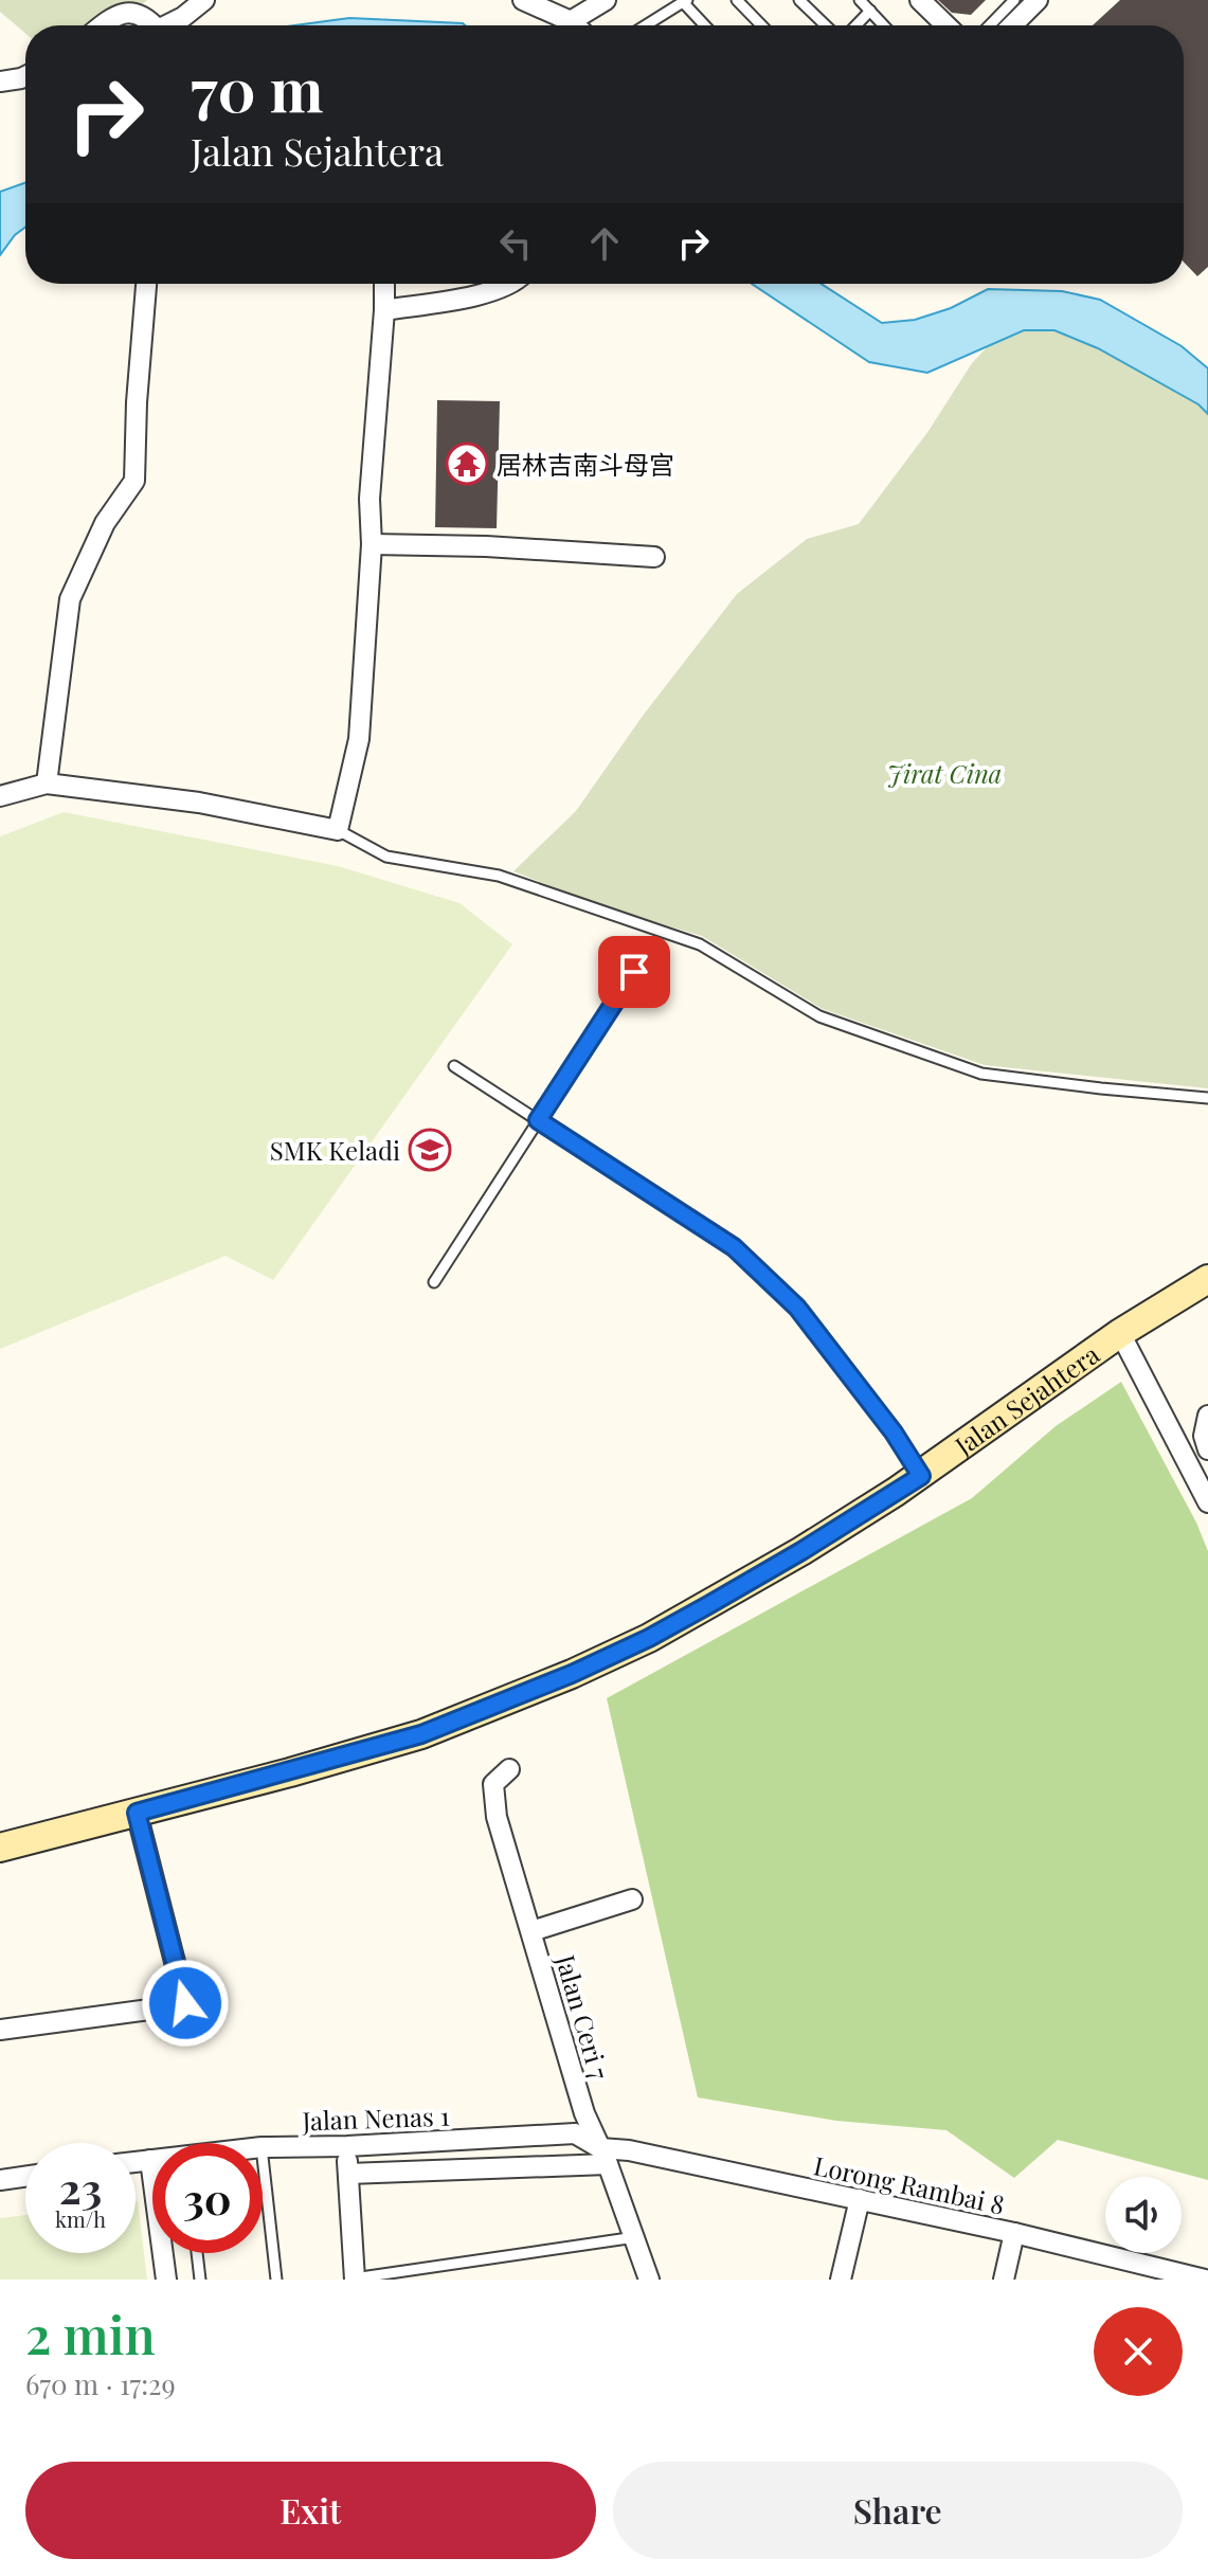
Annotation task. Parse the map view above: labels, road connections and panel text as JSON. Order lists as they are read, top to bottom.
{
  "streets": {
    "street": [
      "Jalan Sejahtera",
      "Jalan Ceri 7",
      "Jalan Nenas 1",
      "Lorong Rambai 8"
    ]
  },
  "crossings": [
    ["Jalan Ceri 7", "Jalan Nenas 1"],
    ["Jalan Ceri 7", "Lorong Rambai 8"],
    ["Jalan Nenas 1", "Lorong Rambai 8"]
  ],
  "parks": ["Jirat Cina"],
  "places": {
    "temple": ["居林吉南斗母宫"],
    "school or university": ["SMK Keladi"]
  },
  "page": {
    "turn": ["70 m", "Jalan Sejahtera"],
    "speed": "23 km/h",
    "limit": "30",
    "heading": ["2 min", "670 m · 17:29"],
    "buttons": ["Exit", "Share"]
  }
}
